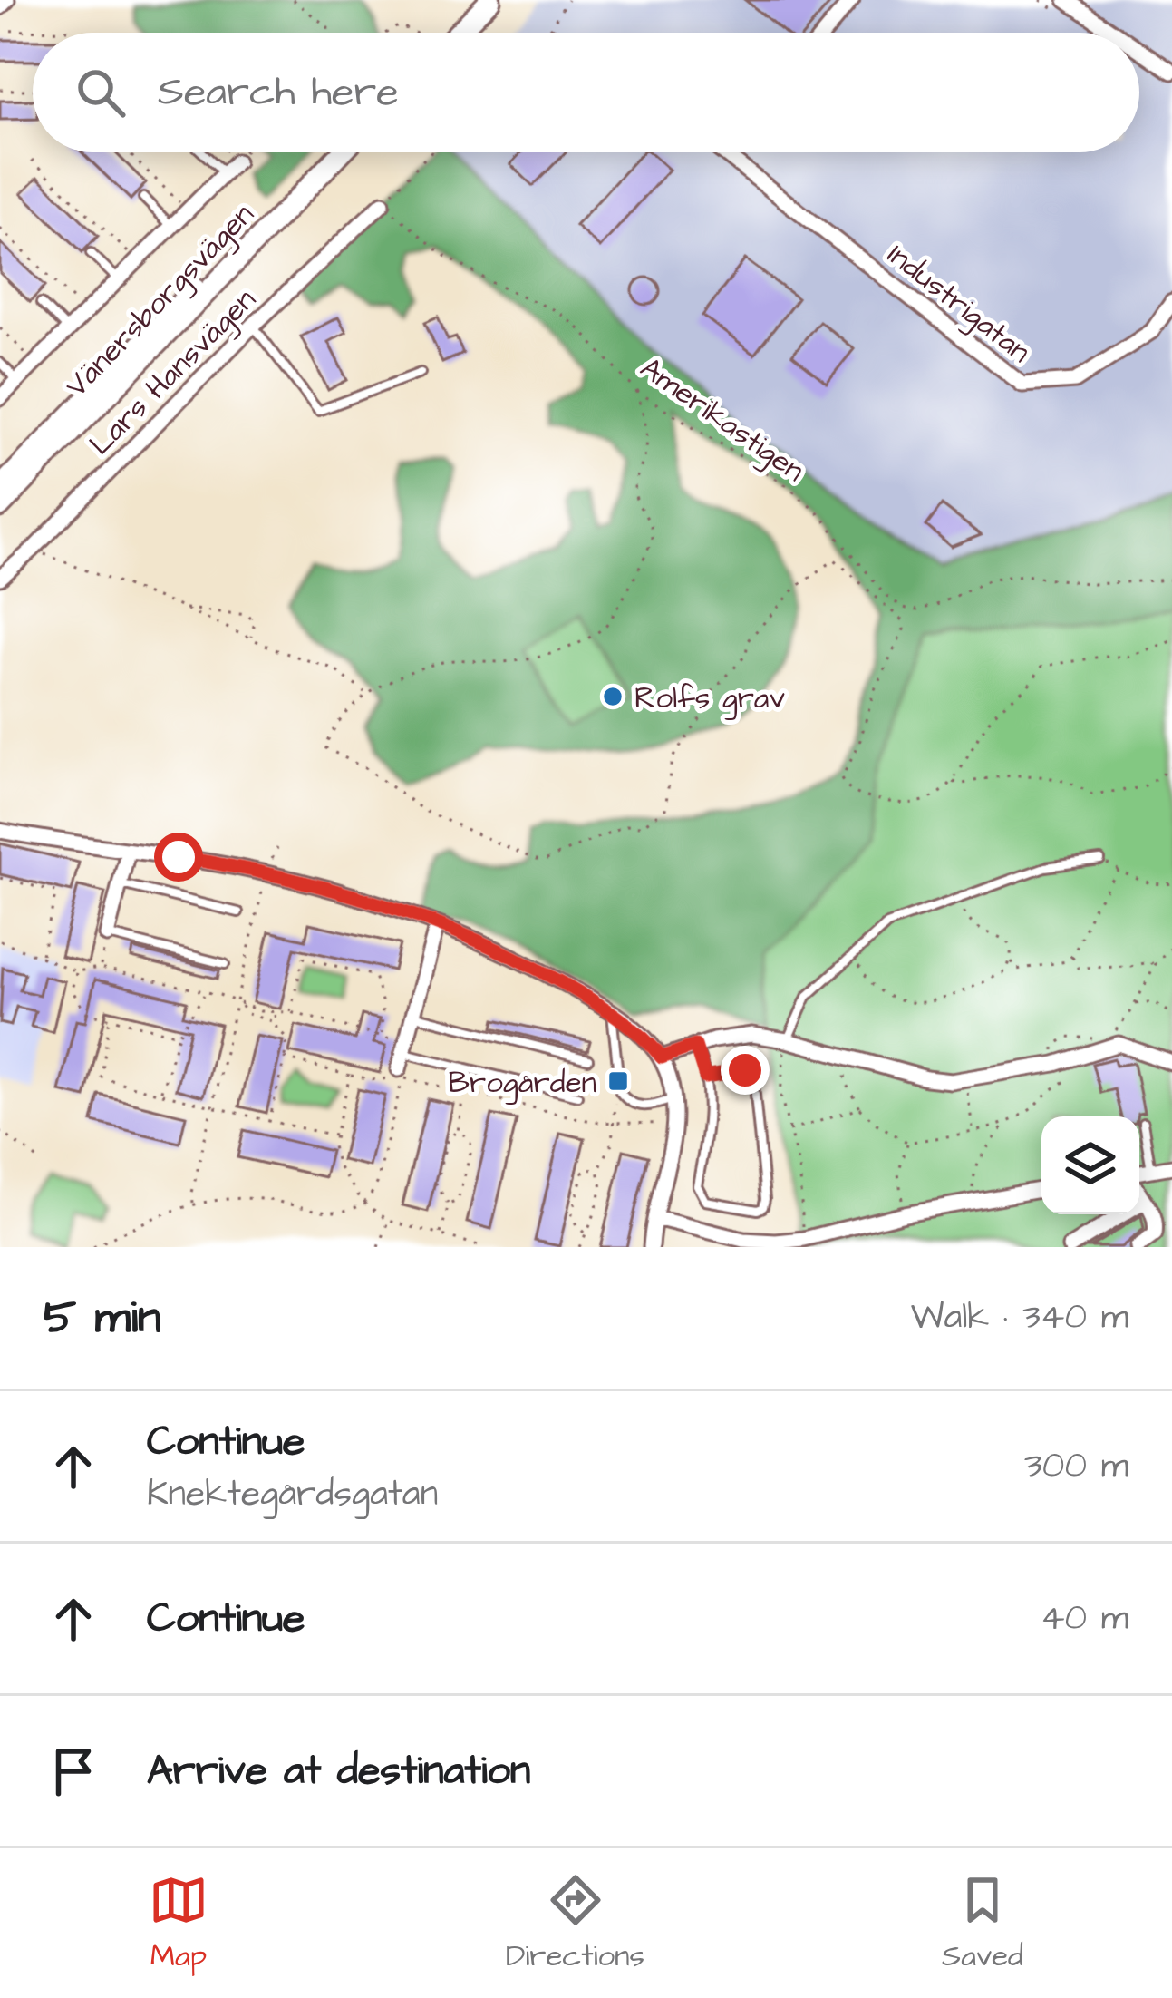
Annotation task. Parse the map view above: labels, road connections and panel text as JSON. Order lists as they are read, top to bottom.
{
  "streets": {
    "main road": ["Vänersborgsvägen"],
    "street": ["Industrigatan", "Lars Hansvägen"],
    "path": ["Amerikastigen"]
  },
  "crossings": [
    ["Lars Hansvägen", "Amerikastigen"]
  ],
  "places": {
    "other": ["Rolfs grav"],
    "transit": ["Brogården"]
  },
  "page": {
    "search": "Search here",
    "heading": ["5 min", "Walk · 340 m"],
    "list": [
      ["Continue", "Knektegårdsgatan", "300 m"],
      ["Continue", "40 m"],
      "Arrive at destination"
    ],
    "nav": ["Map", "Directions", "Saved"]
  }
}
